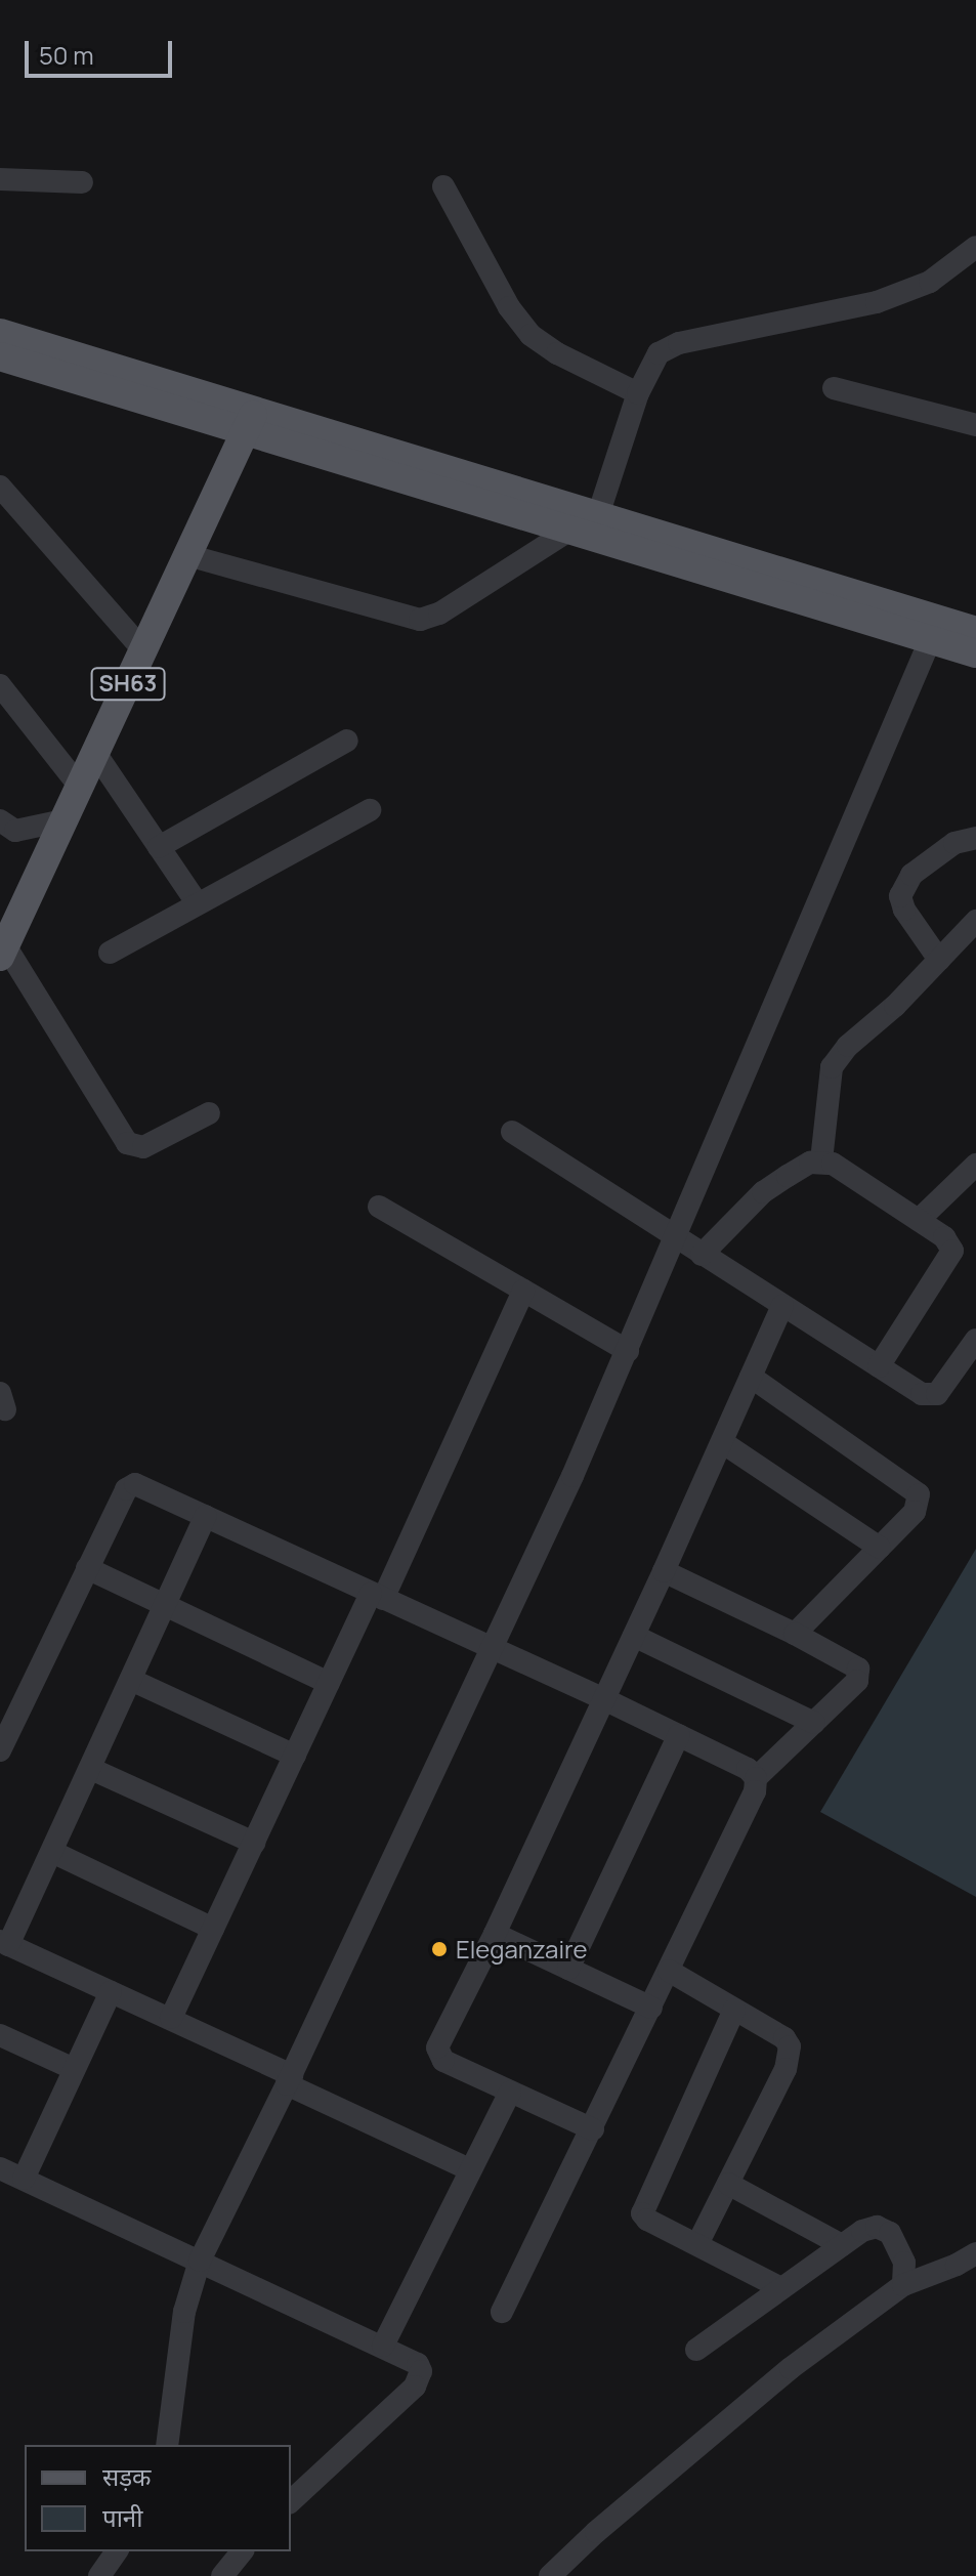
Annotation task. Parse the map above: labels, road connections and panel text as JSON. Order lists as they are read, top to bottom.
{
  "streets": {
    "main road": ["SH63"]
  },
  "places": ["Eleganzaire"],
  "legend": ["सड़क", "पानी"],
  "scale_bar": "50 m"
}
